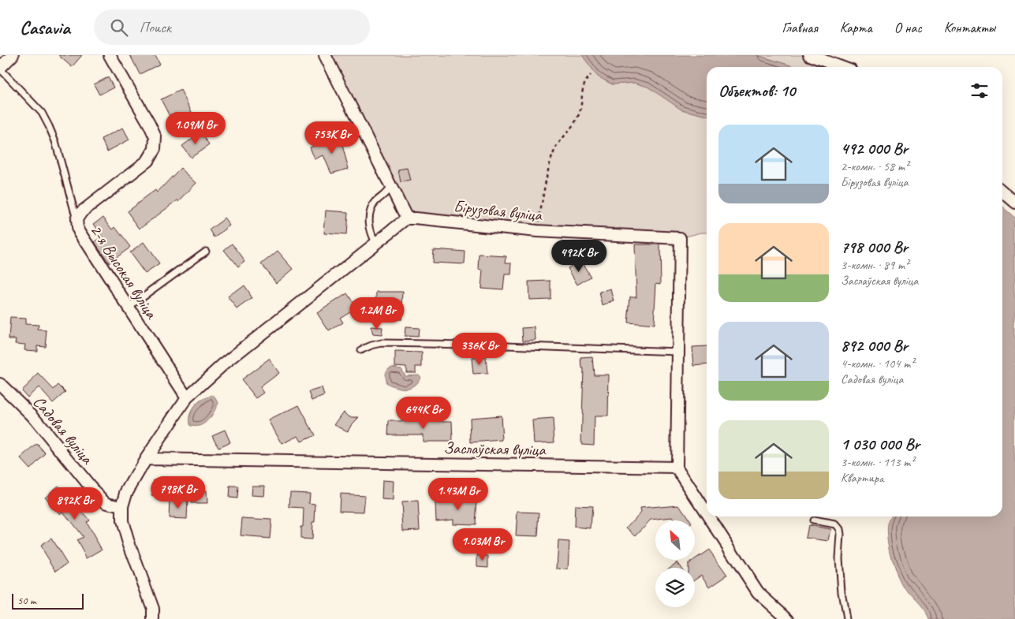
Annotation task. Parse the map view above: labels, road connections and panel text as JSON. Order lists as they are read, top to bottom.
{
  "streets": {
    "street": [
      "Бірузовая вуліца",
      "2-я Высокая вуліца",
      "Садовая вуліца",
      "Заслаўская вуліца"
    ]
  },
  "crossings": [
    ["Бірузовая вуліца", "Заслаўская вуліца"]
  ],
  "scale_bar": "50 m",
  "north": "top left",
  "page": {
    "header": "Casavia",
    "search": "Поиск",
    "nav": [
      "Главная",
      "Карта",
      "О нас",
      "Контакты"
    ],
    "heading": "Объектов: 10",
    "price": [
      "1.09M Br",
      "753K Br",
      "492K Br",
      "1.2M Br",
      "336K Br",
      "644K Br",
      "798K Br",
      "1.43M Br",
      "892K Br",
      "1.03M Br"
    ],
    "list": [
      {
        "name": "492 000 Br",
        "note": "2-комн. · 58 m² · Бірузовая вуліца"
      },
      {
        "name": "798 000 Br",
        "note": "3-комн. · 89 m² · Заслаўская вуліца"
      },
      {
        "name": "892 000 Br",
        "note": "4-комн. · 104 m² · Садовая вуліца"
      },
      {
        "name": "1 030 000 Br",
        "note": "3-комн. · 113 m² · Квартира"
      }
    ],
    "scale": "50 m"
  }
}
